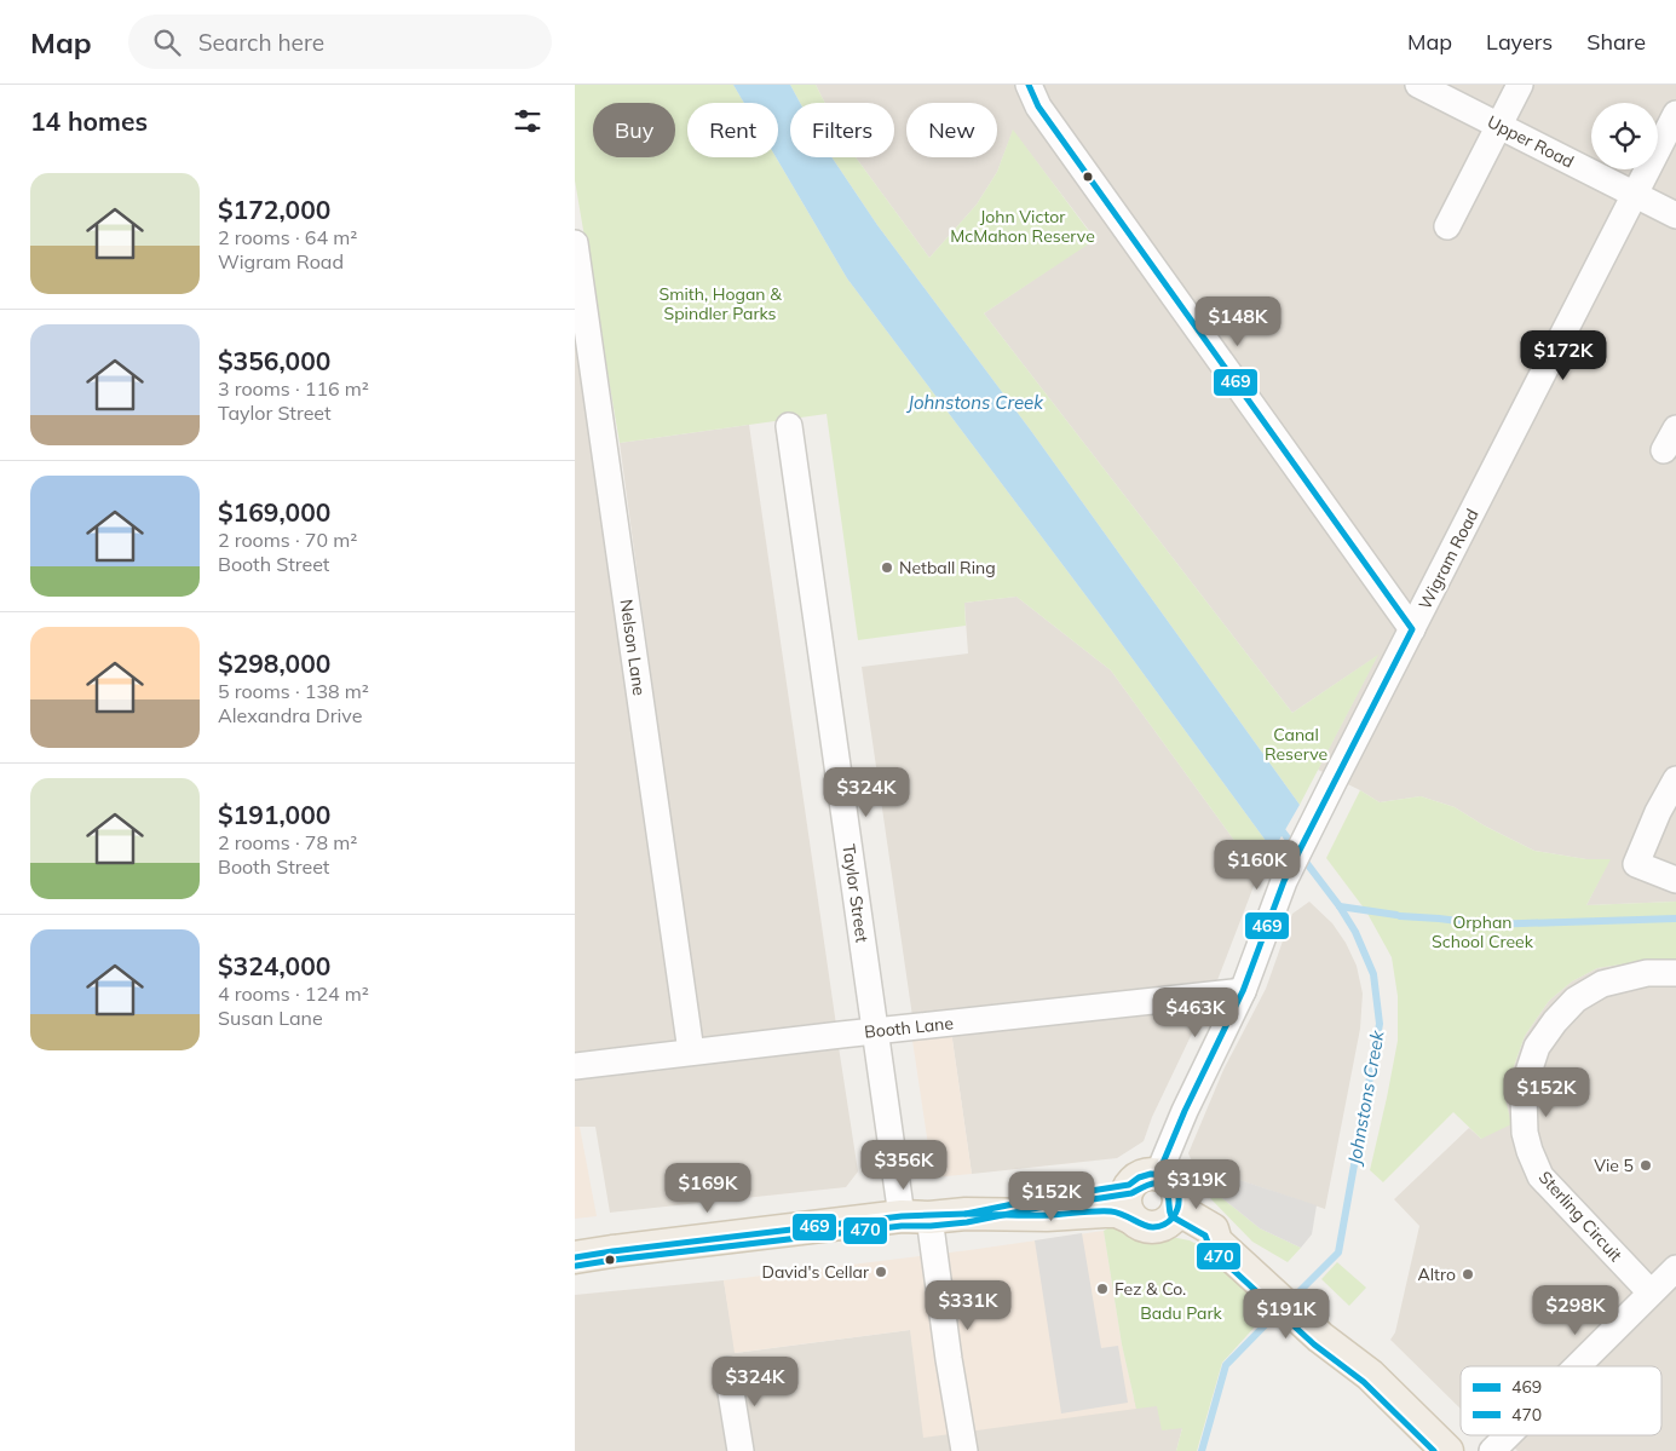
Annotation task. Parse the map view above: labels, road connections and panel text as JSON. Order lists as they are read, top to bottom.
{
  "streets": {
    "street": [
      "Upper Road",
      "Wigram Road",
      "Nelson Lane",
      "Taylor Street",
      "Booth Lane",
      "Sterling Circuit"
    ]
  },
  "crossings": [
    ["Upper Road", "Wigram Road"],
    ["Wigram Road", "Booth Lane"],
    ["Nelson Lane", "Booth Lane"],
    ["Taylor Street", "Booth Lane"]
  ],
  "water": ["Johnstons Creek"],
  "parks": [
    "John Victor McMahon Reserve",
    "Smith, Hogan & Spindler Parks",
    "Canal Reserve",
    "Orphan School Creek",
    "Badu Park"
  ],
  "places": [
    "Netball Ring",
    "Vie 5",
    "David's Cellar",
    "Altro",
    "Fez & Co."
  ],
  "lines": ["transit line 469", "transit line 470"],
  "legend": ["469", "470"],
  "page": {
    "header": "Map",
    "search": "Search here",
    "nav": ["Map", "Layers", "Share"],
    "heading": "14 homes",
    "chip": [
      "Buy",
      "Rent",
      "Filters",
      "New"
    ],
    "list": [
      {
        "name": "$172,000",
        "note": "2 rooms · 64 m² · Wigram Road"
      },
      {
        "name": "$356,000",
        "note": "3 rooms · 116 m² · Taylor Street"
      },
      {
        "name": "$169,000",
        "note": "2 rooms · 70 m² · Booth Street"
      },
      {
        "name": "$298,000",
        "note": "5 rooms · 138 m² · Alexandra Drive"
      },
      {
        "name": "$191,000",
        "note": "2 rooms · 78 m² · Booth Street"
      },
      {
        "name": "$324,000",
        "note": "4 rooms · 124 m² · Susan Lane"
      }
    ],
    "price": [
      "$148K",
      "$172K",
      "$324K",
      "$160K",
      "$463K",
      "$152K",
      "$356K",
      "$319K",
      "$169K",
      "$152K",
      "$331K",
      "$298K",
      "$191K",
      "$324K"
    ]
  }
}
